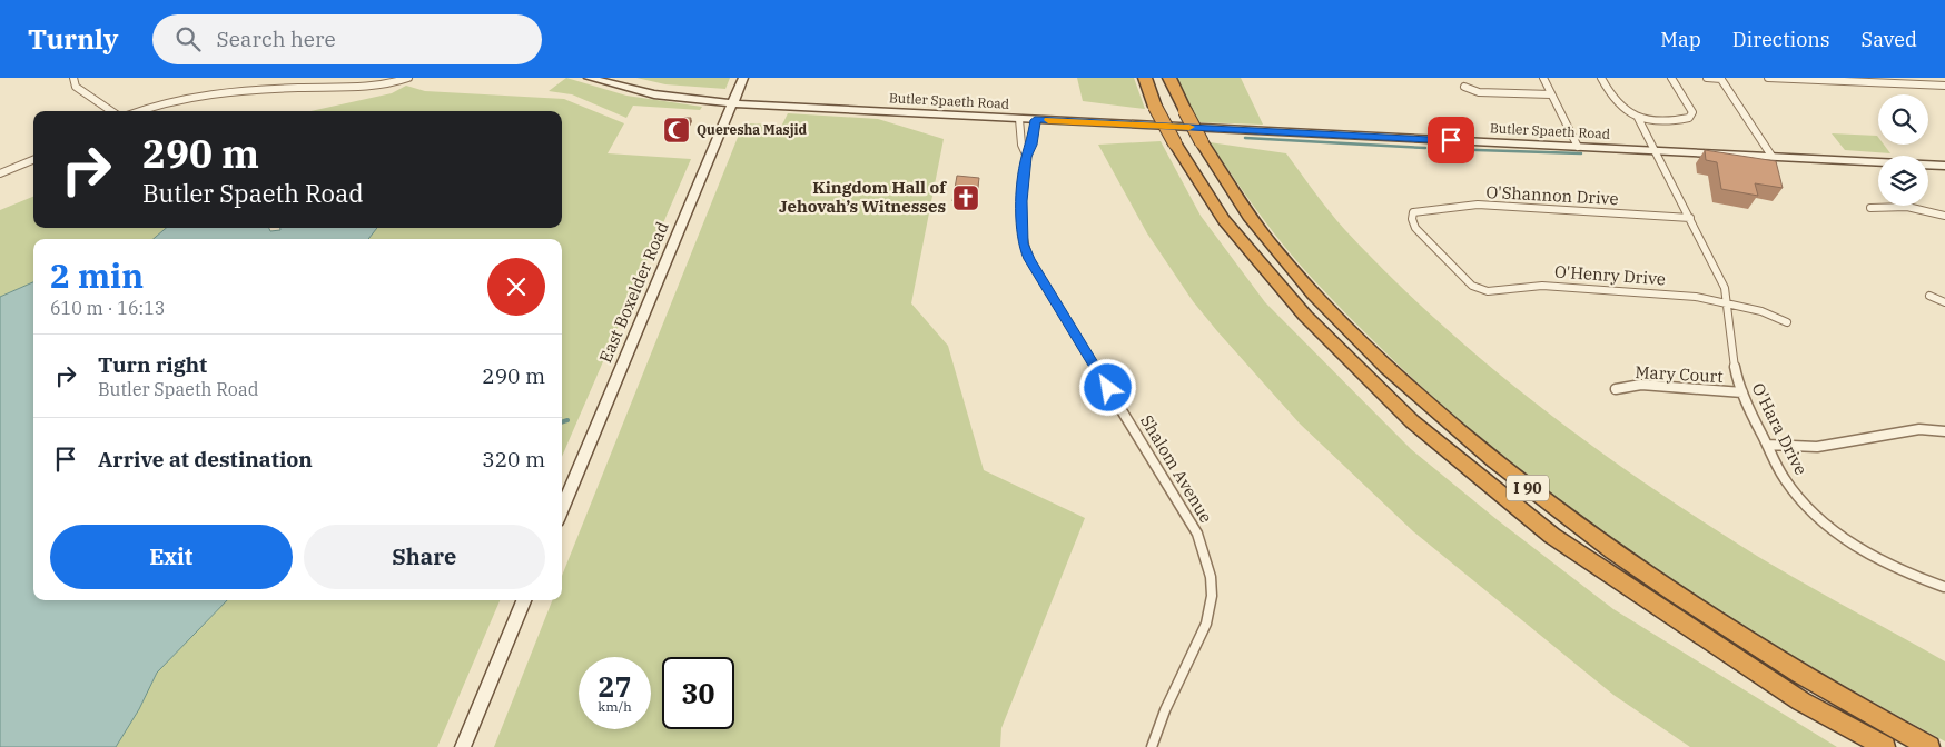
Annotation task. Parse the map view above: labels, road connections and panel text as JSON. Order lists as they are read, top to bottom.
{
  "streets": {
    "highway": ["I 90"],
    "main road": ["Butler Spaeth Road", "East Boxelder Road"],
    "street": [
      "O'Shannon Drive",
      "O'Henry Drive",
      "Mary Court",
      "O'Hara Drive",
      "Shalom Avenue"
    ]
  },
  "crossings": [
    ["Butler Spaeth Road", "East Boxelder Road"],
    ["Butler Spaeth Road", "O'Hara Drive"],
    ["Butler Spaeth Road", "Shalom Avenue"],
    ["O'Shannon Drive", "O'Henry Drive"],
    ["O'Shannon Drive", "O'Hara Drive"],
    ["O'Henry Drive", "O'Hara Drive"],
    ["Mary Court", "O'Hara Drive"]
  ],
  "places": {
    "mosque": ["Queresha Masjid"],
    "church": ["Kingdom Hall of Jehovah’s Witnesses"]
  },
  "page": {
    "header": "Turnly",
    "search": "Search here",
    "nav": ["Map", "Directions", "Saved"],
    "turn": ["290 m", "Butler Spaeth Road"],
    "heading": ["2 min", "610 m · 16:13"],
    "list": [
      {
        "name": "Turn right",
        "note": "Butler Spaeth Road",
        "value": "290 m"
      },
      {
        "name": "Arrive at destination",
        "value": "320 m"
      }
    ],
    "buttons": ["Exit", "Share"],
    "speed": "27 km/h",
    "limit": "30"
  }
}
